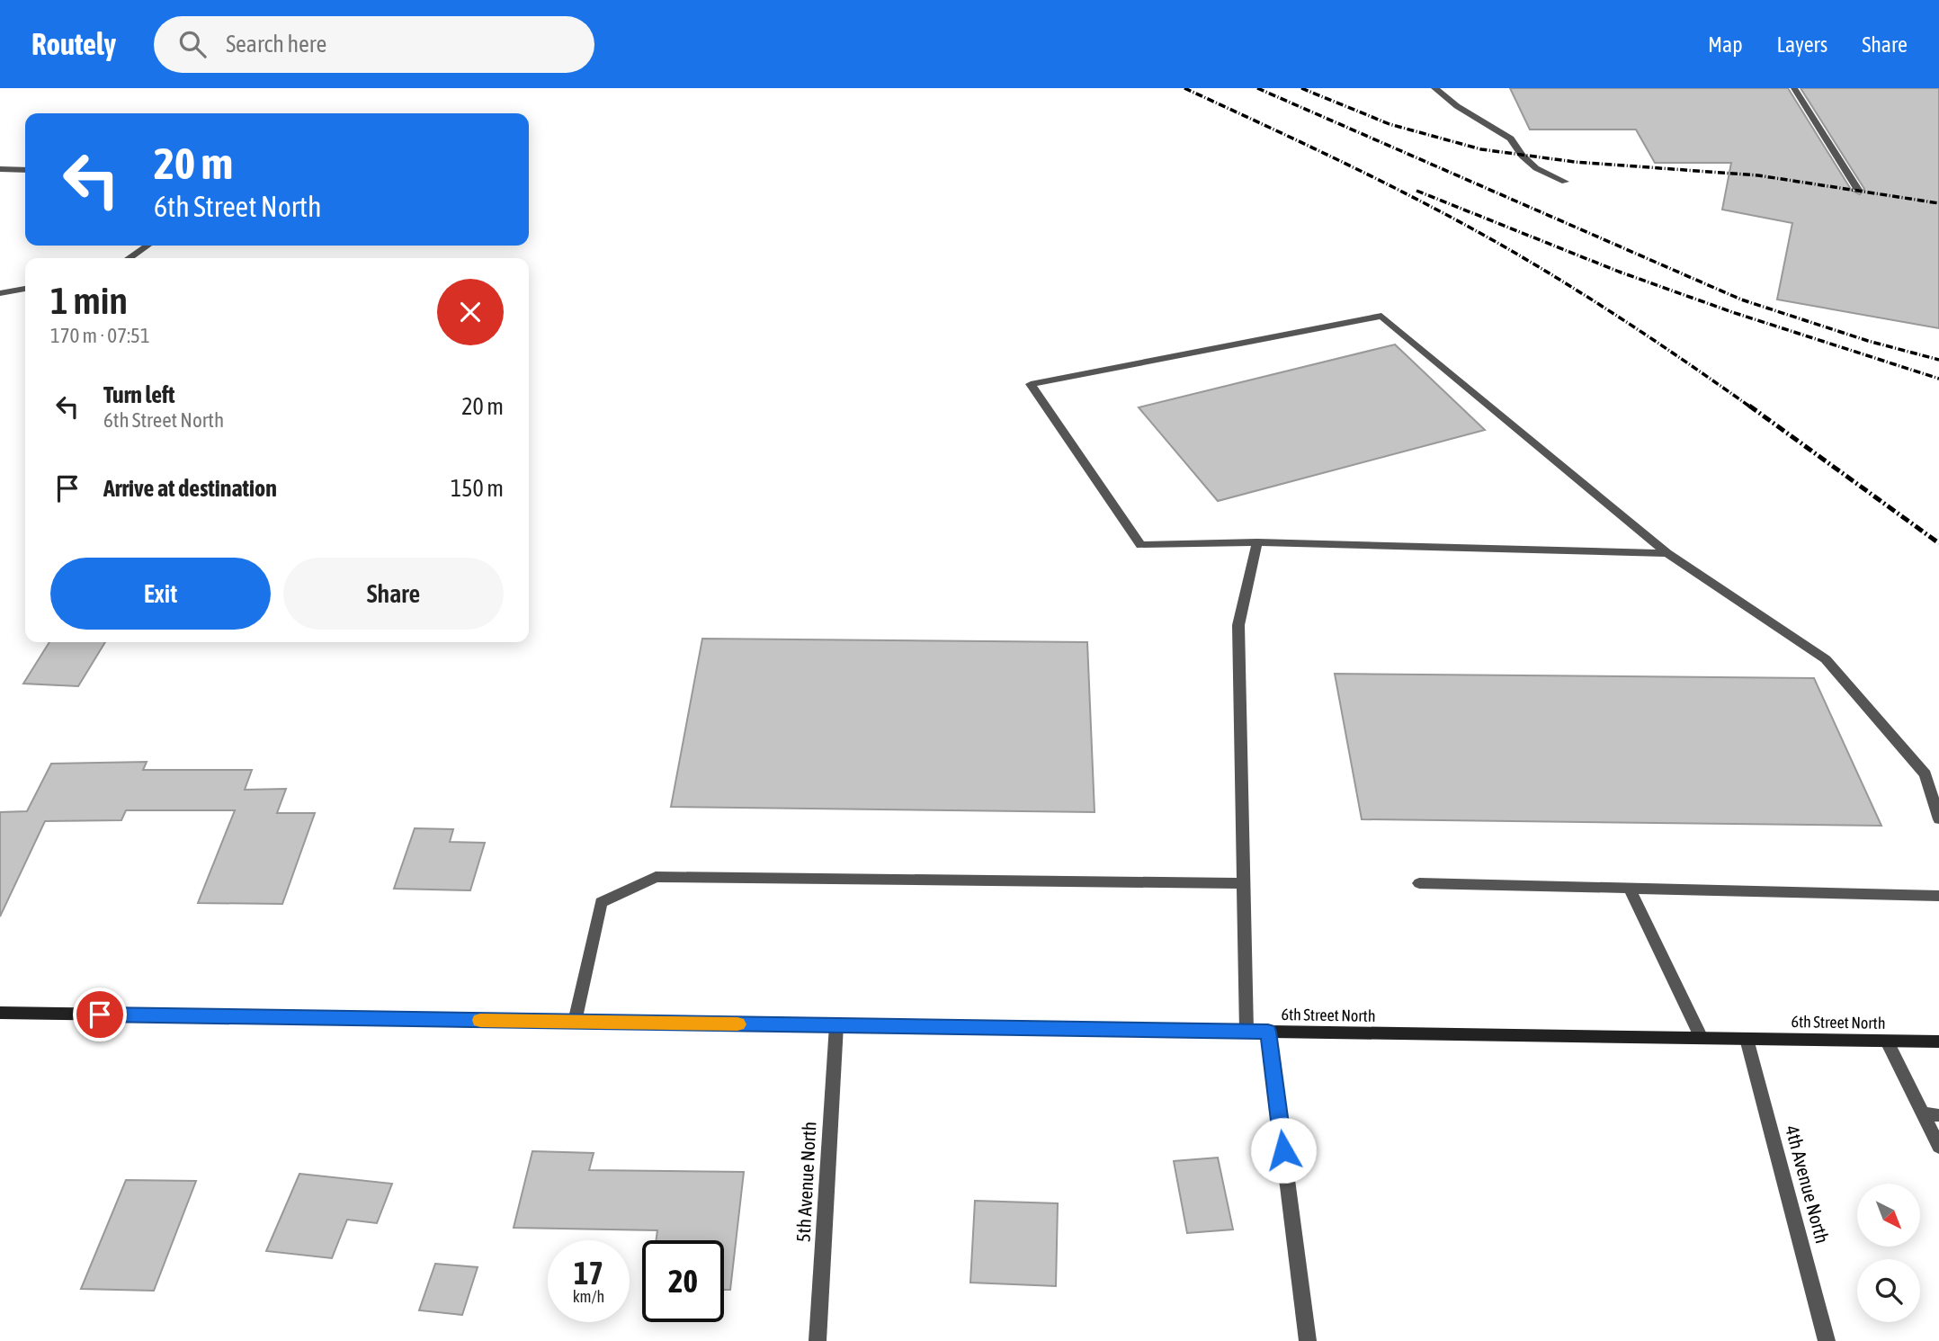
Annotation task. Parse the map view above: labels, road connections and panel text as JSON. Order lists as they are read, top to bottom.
{
  "streets": {
    "street": ["6th Street North", "5th Avenue North", "4th Avenue North"]
  },
  "crossings": [
    ["6th Street North", "5th Avenue North"],
    ["6th Street North", "4th Avenue North"]
  ],
  "north": "bottom right",
  "page": {
    "header": "Routely",
    "search": "Search here",
    "nav": ["Map", "Layers", "Share"],
    "turn": ["20 m", "6th Street North"],
    "heading": ["1 min", "170 m · 07:51"],
    "list": [
      {
        "name": "Turn left",
        "note": "6th Street North",
        "value": "20 m"
      },
      {
        "name": "Arrive at destination",
        "value": "150 m"
      }
    ],
    "buttons": ["Exit", "Share"],
    "speed": "17 km/h",
    "limit": "20"
  }
}
